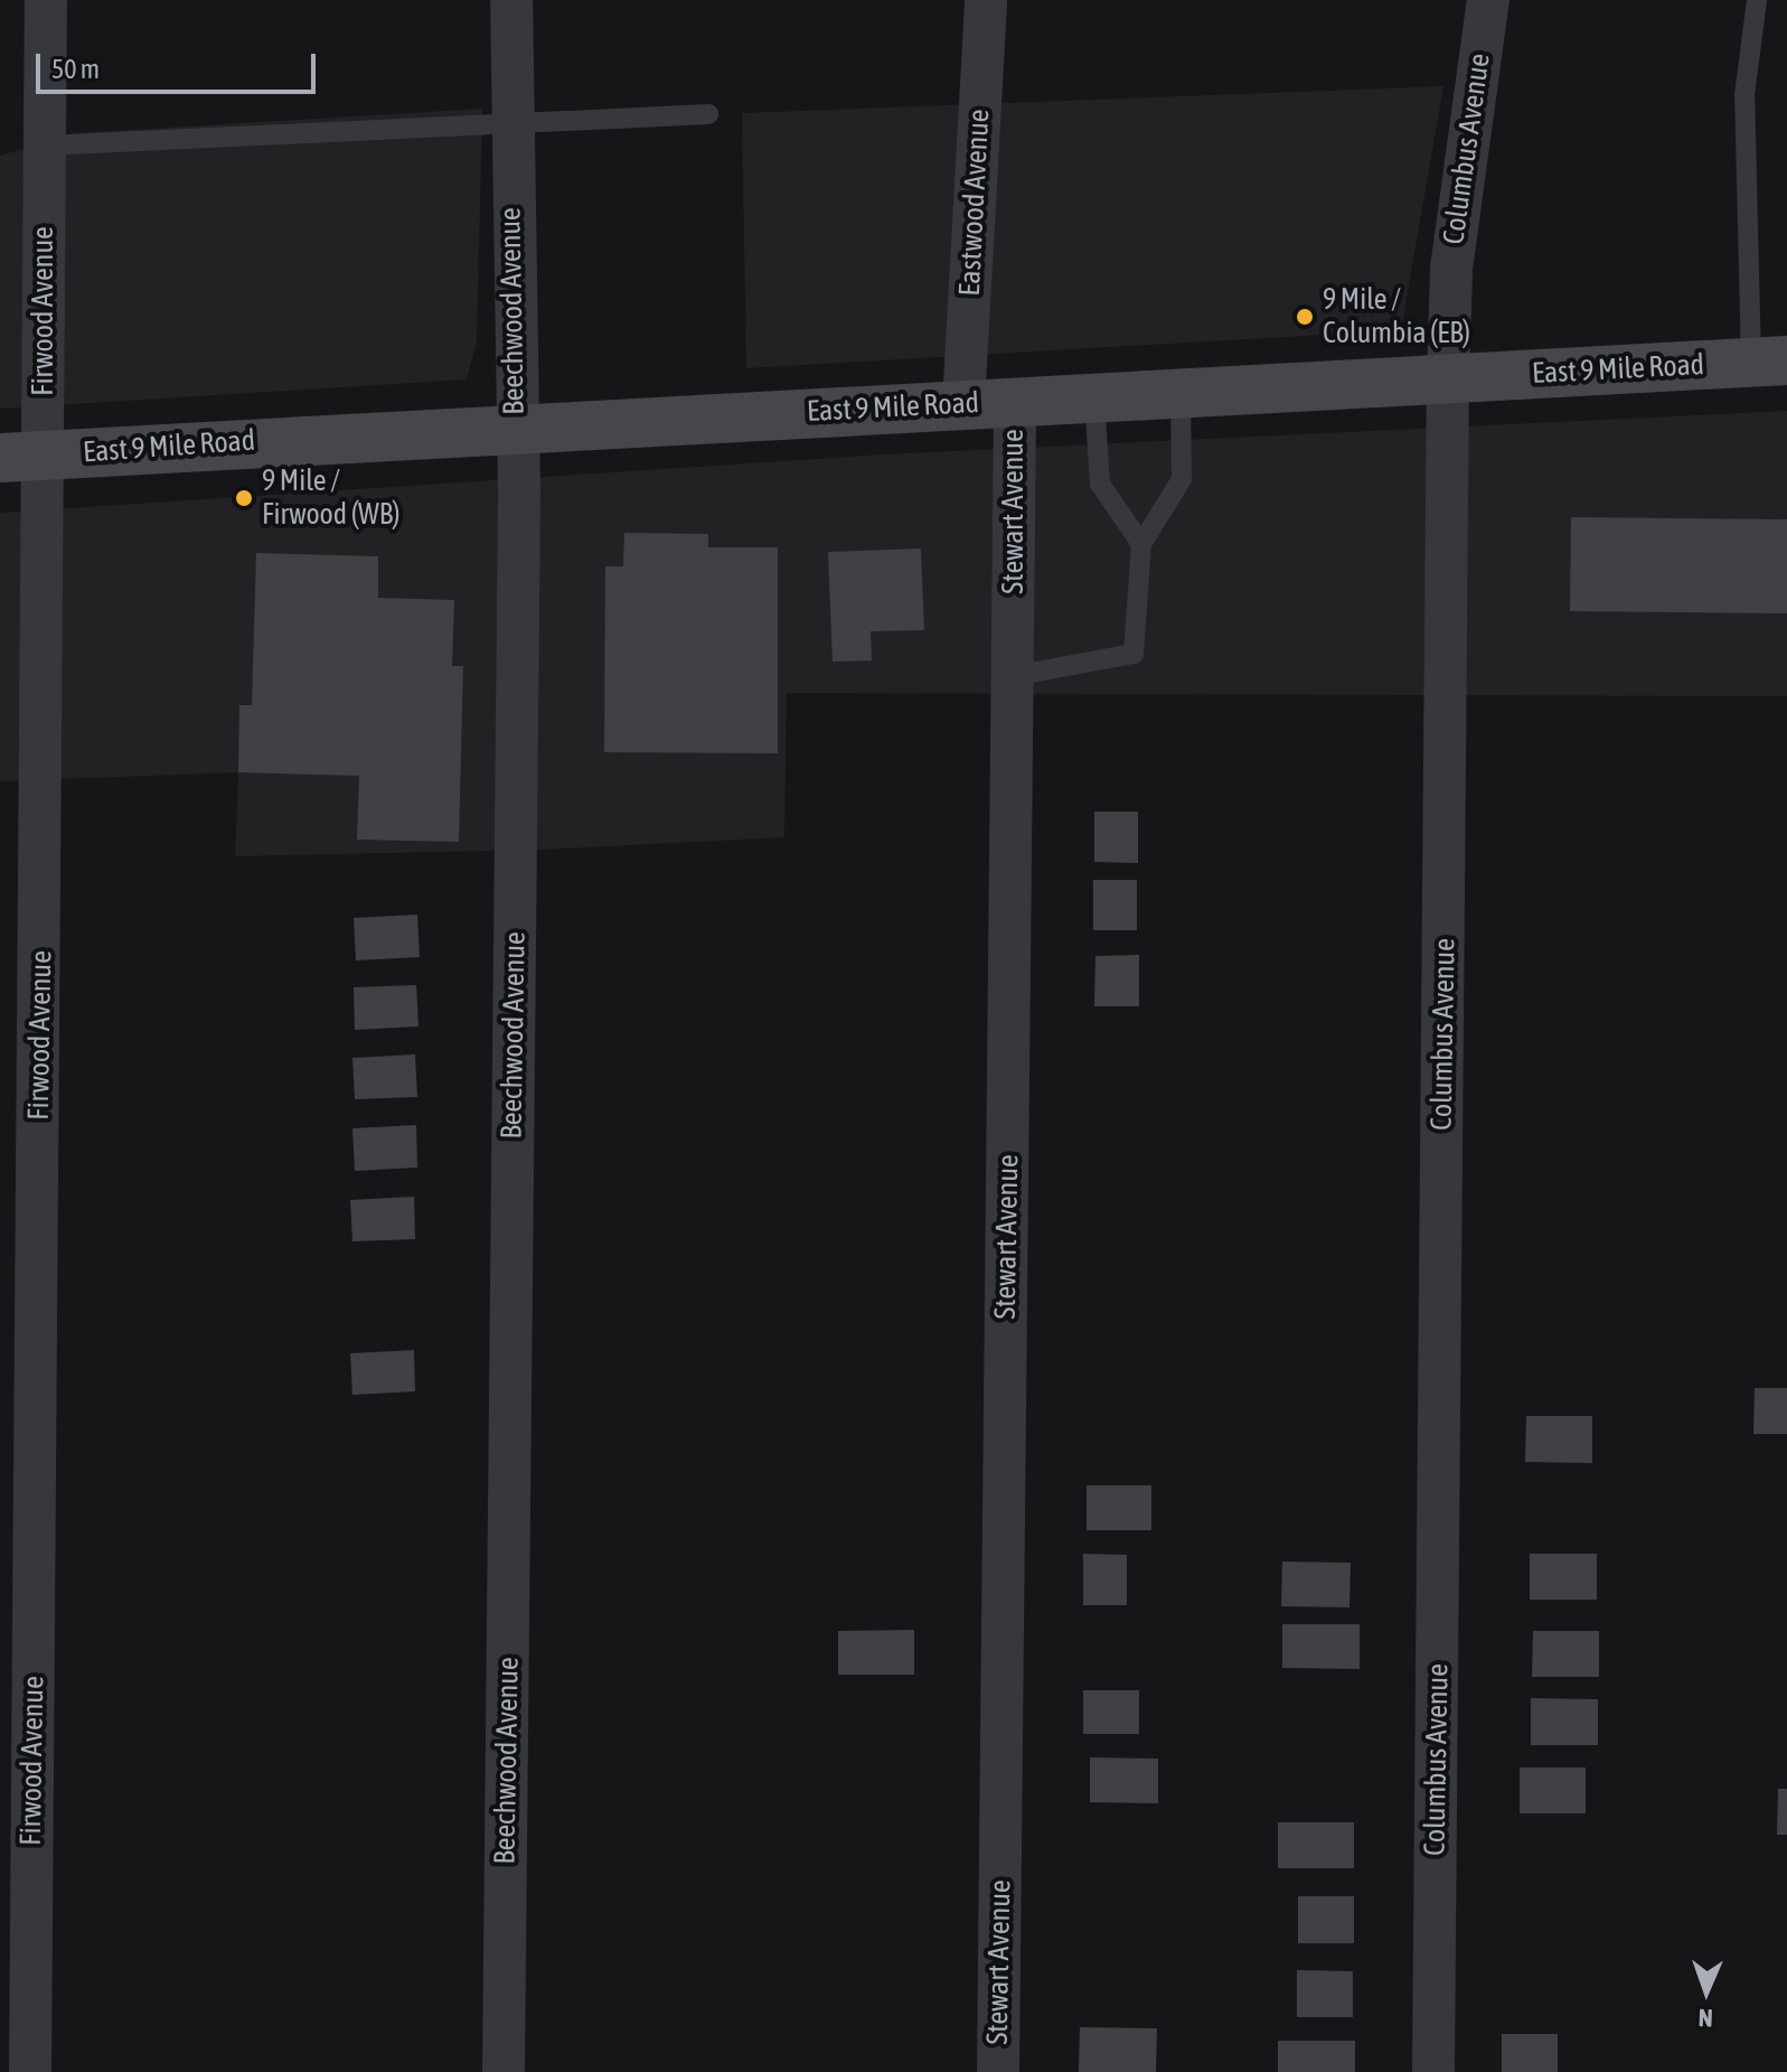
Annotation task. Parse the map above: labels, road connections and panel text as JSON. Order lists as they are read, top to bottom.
{
  "streets": {
    "main road": ["East 9 Mile Road"],
    "street": [
      "Columbus Avenue",
      "Eastwood Avenue",
      "Firwood Avenue",
      "Beechwood Avenue",
      "Stewart Avenue"
    ]
  },
  "crossings": [
    ["Columbus Avenue", "East 9 Mile Road"],
    ["Eastwood Avenue", "East 9 Mile Road"],
    ["Firwood Avenue", "East 9 Mile Road"],
    ["Beechwood Avenue", "East 9 Mile Road"],
    ["East 9 Mile Road", "Stewart Avenue"]
  ],
  "places": ["9 Mile / Columbia (EB)", "9 Mile / Firwood (WB)"],
  "scale_bar": "50 m",
  "north": "bottom"
}
